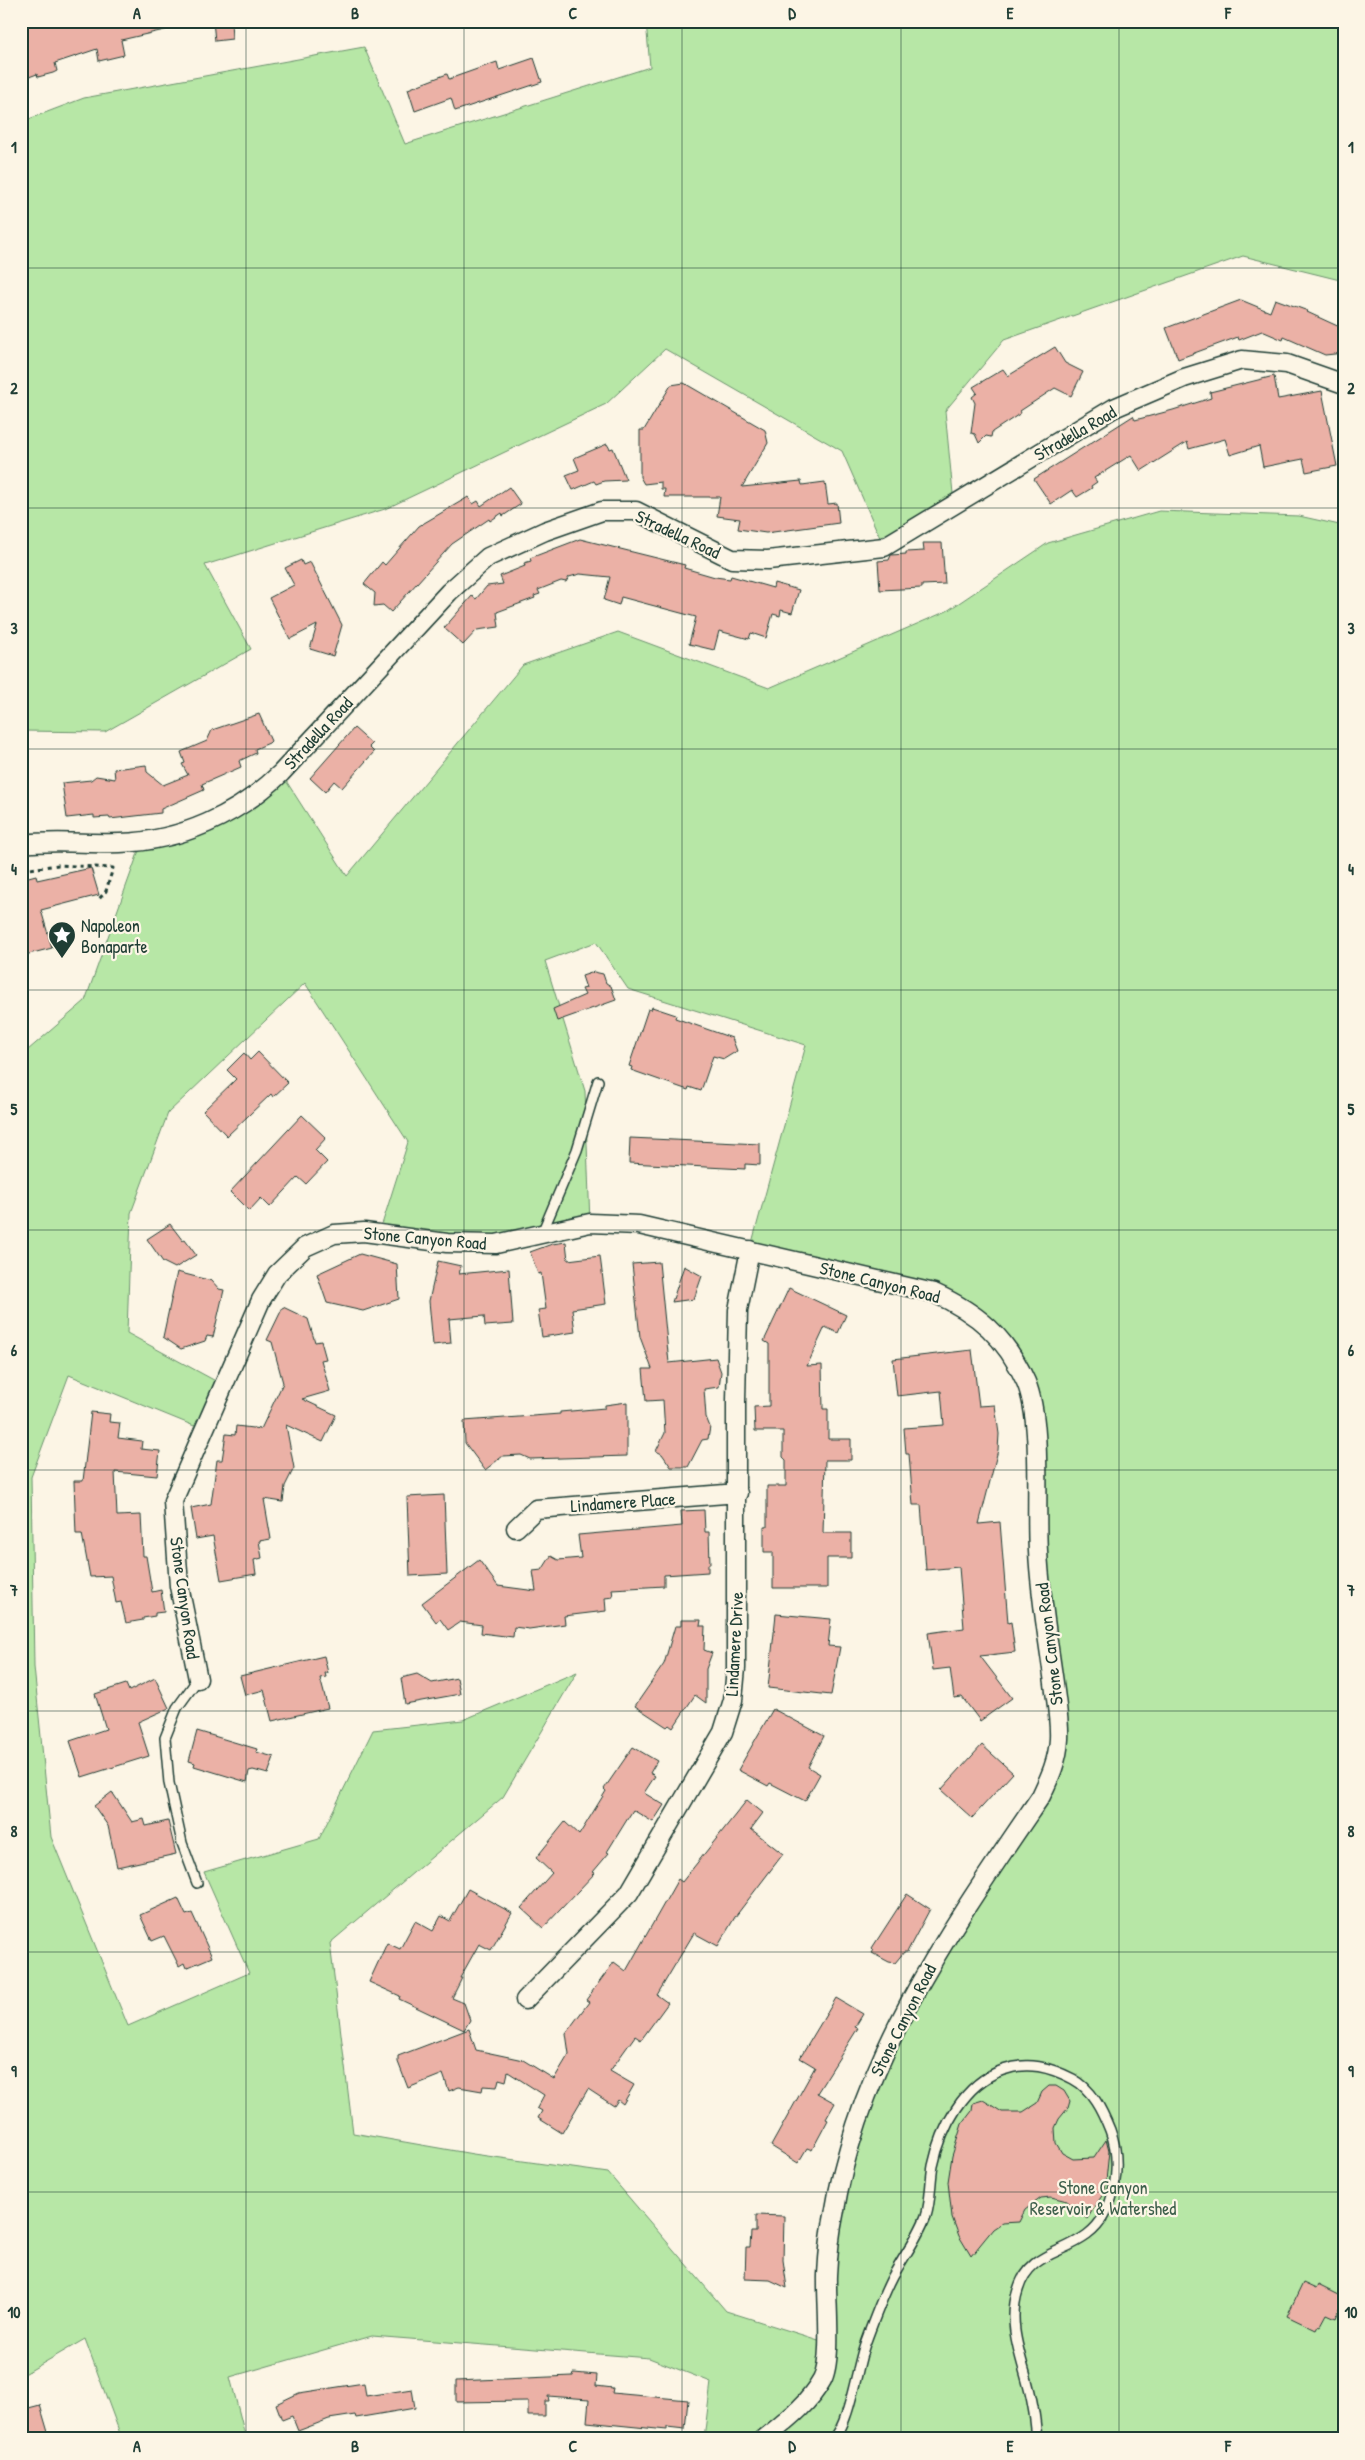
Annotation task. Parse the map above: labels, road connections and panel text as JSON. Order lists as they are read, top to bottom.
{
  "streets": {
    "street": [
      "Stradella Road",
      "Stone Canyon Road",
      "Lindamere Place",
      "Lindamere Drive"
    ]
  },
  "crossings": [
    ["Stone Canyon Road", "Lindamere Drive"],
    ["Lindamere Place", "Lindamere Drive"]
  ],
  "parks": ["Stone Canyon Reservoir & Watershed"],
  "places": {
    "place": ["Napoleon Bonaparte"]
  },
  "grid": {
    "columns": [
      "A",
      "B",
      "C",
      "D",
      "E",
      "F"
    ],
    "rows": [
      "1",
      "2",
      "3",
      "4",
      "5",
      "6",
      "7",
      "8",
      "9",
      "10"
    ]
  }
}
